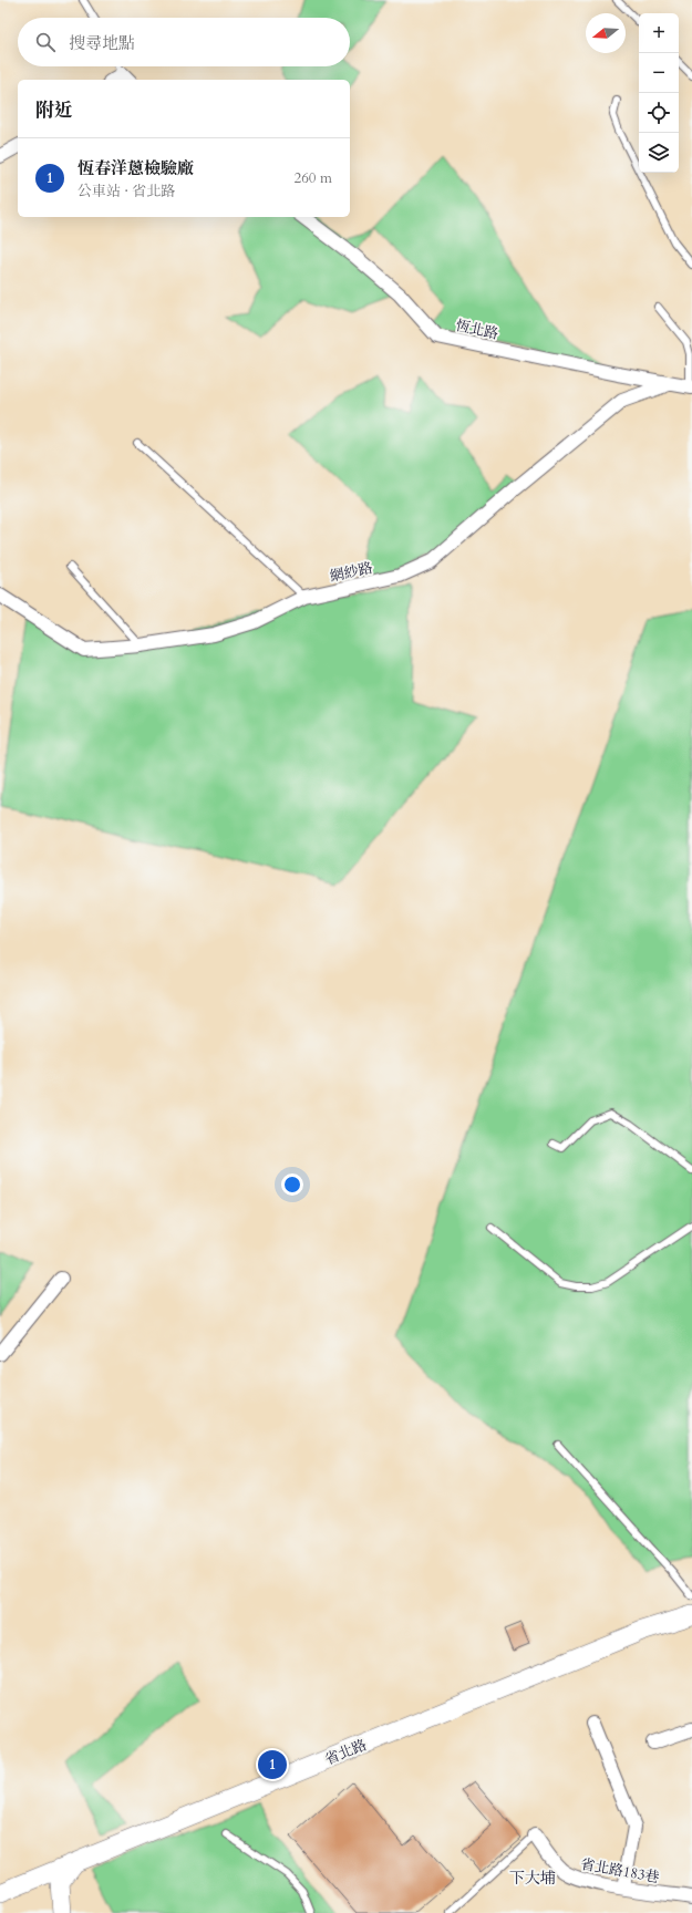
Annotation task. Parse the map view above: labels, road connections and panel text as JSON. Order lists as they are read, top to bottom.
{
  "streets": {
    "main road": ["省北路"],
    "street": ["恆北路", "網紗路", "省北路183巷"]
  },
  "crossings": [
    ["恆北路", "網紗路"]
  ],
  "districts": ["下大埔"],
  "north": "left",
  "page": {
    "map_buttons": ["+", "−"],
    "search": "搜尋地點",
    "heading": "附近",
    "list": [
      {
        "mark": "1",
        "name": "恆春洋蔥檢驗廠",
        "note": "公車站 · 省北路",
        "value": "260 m"
      }
    ],
    "pins": "1"
  }
}
